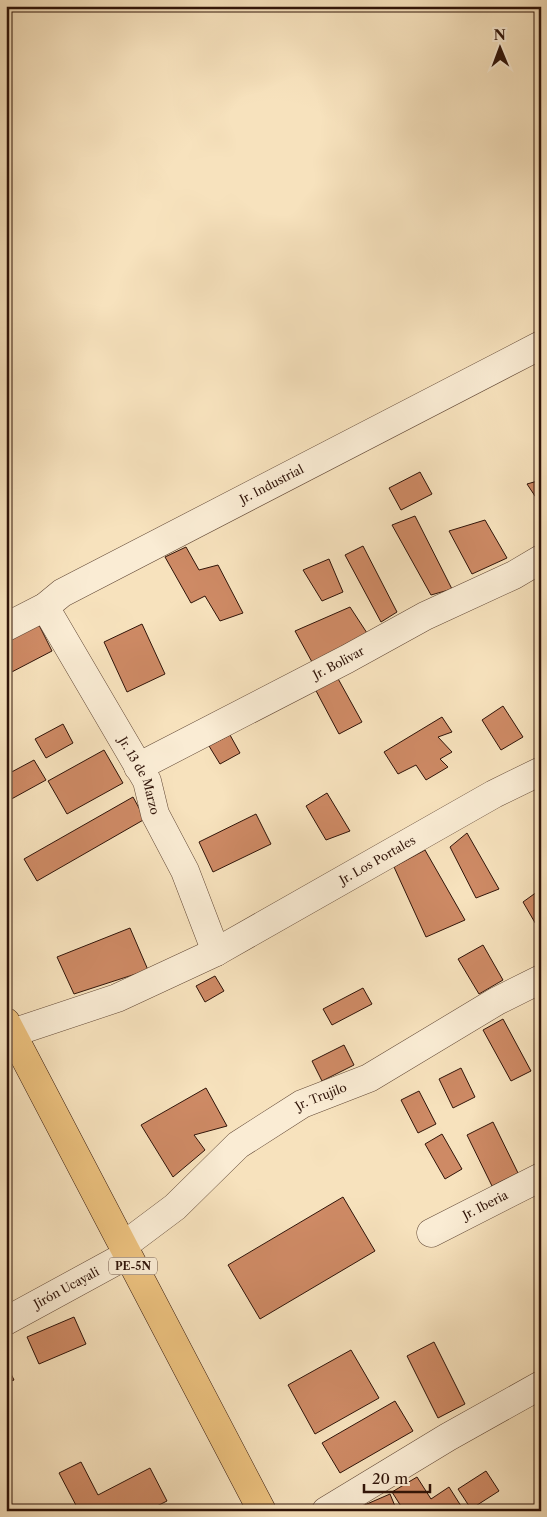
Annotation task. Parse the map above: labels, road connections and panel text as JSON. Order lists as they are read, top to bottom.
{
  "streets": {
    "highway": ["PE-5N"],
    "street": [
      "Jr. Industrial",
      "Jr. Bolivar",
      "Jr. 13 de Marzo",
      "Jr. Los Portales",
      "Jr. Trujilo",
      "Jr. Iberia",
      "Jirón Ucayali"
    ]
  },
  "crossings": [
    ["Jr. Industrial", "Jr. 13 de Marzo"],
    ["Jr. Bolivar", "Jr. 13 de Marzo"],
    ["Jr. 13 de Marzo", "Jr. Los Portales"],
    ["Jr. Los Portales", "PE-5N"],
    ["Jr. Trujilo", "PE-5N"],
    ["Jr. Trujilo", "Jirón Ucayali"],
    ["PE-5N", "Jirón Ucayali"]
  ],
  "scale_bar": "20 m",
  "north": "top"
}
